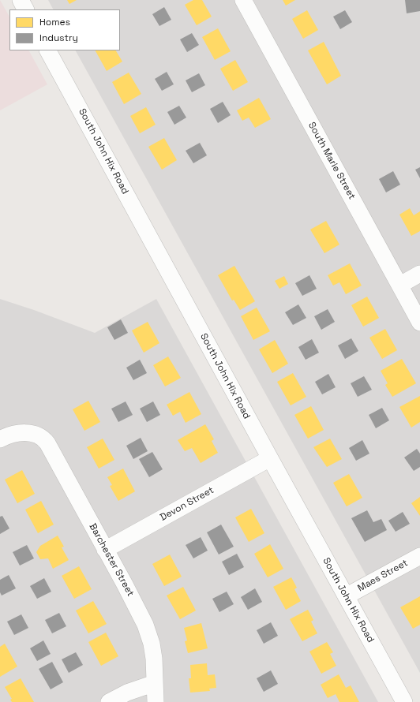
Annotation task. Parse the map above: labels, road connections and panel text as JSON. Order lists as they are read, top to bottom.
{
  "streets": {
    "street": [
      "South John Hix Road",
      "South Marie Street",
      "Devon Street",
      "Barchester Street",
      "Maes Street"
    ]
  },
  "crossings": [
    ["South John Hix Road", "Devon Street"],
    ["South John Hix Road", "Maes Street"],
    ["Devon Street", "Barchester Street"]
  ],
  "legend": ["Homes", "Industry"]
}
